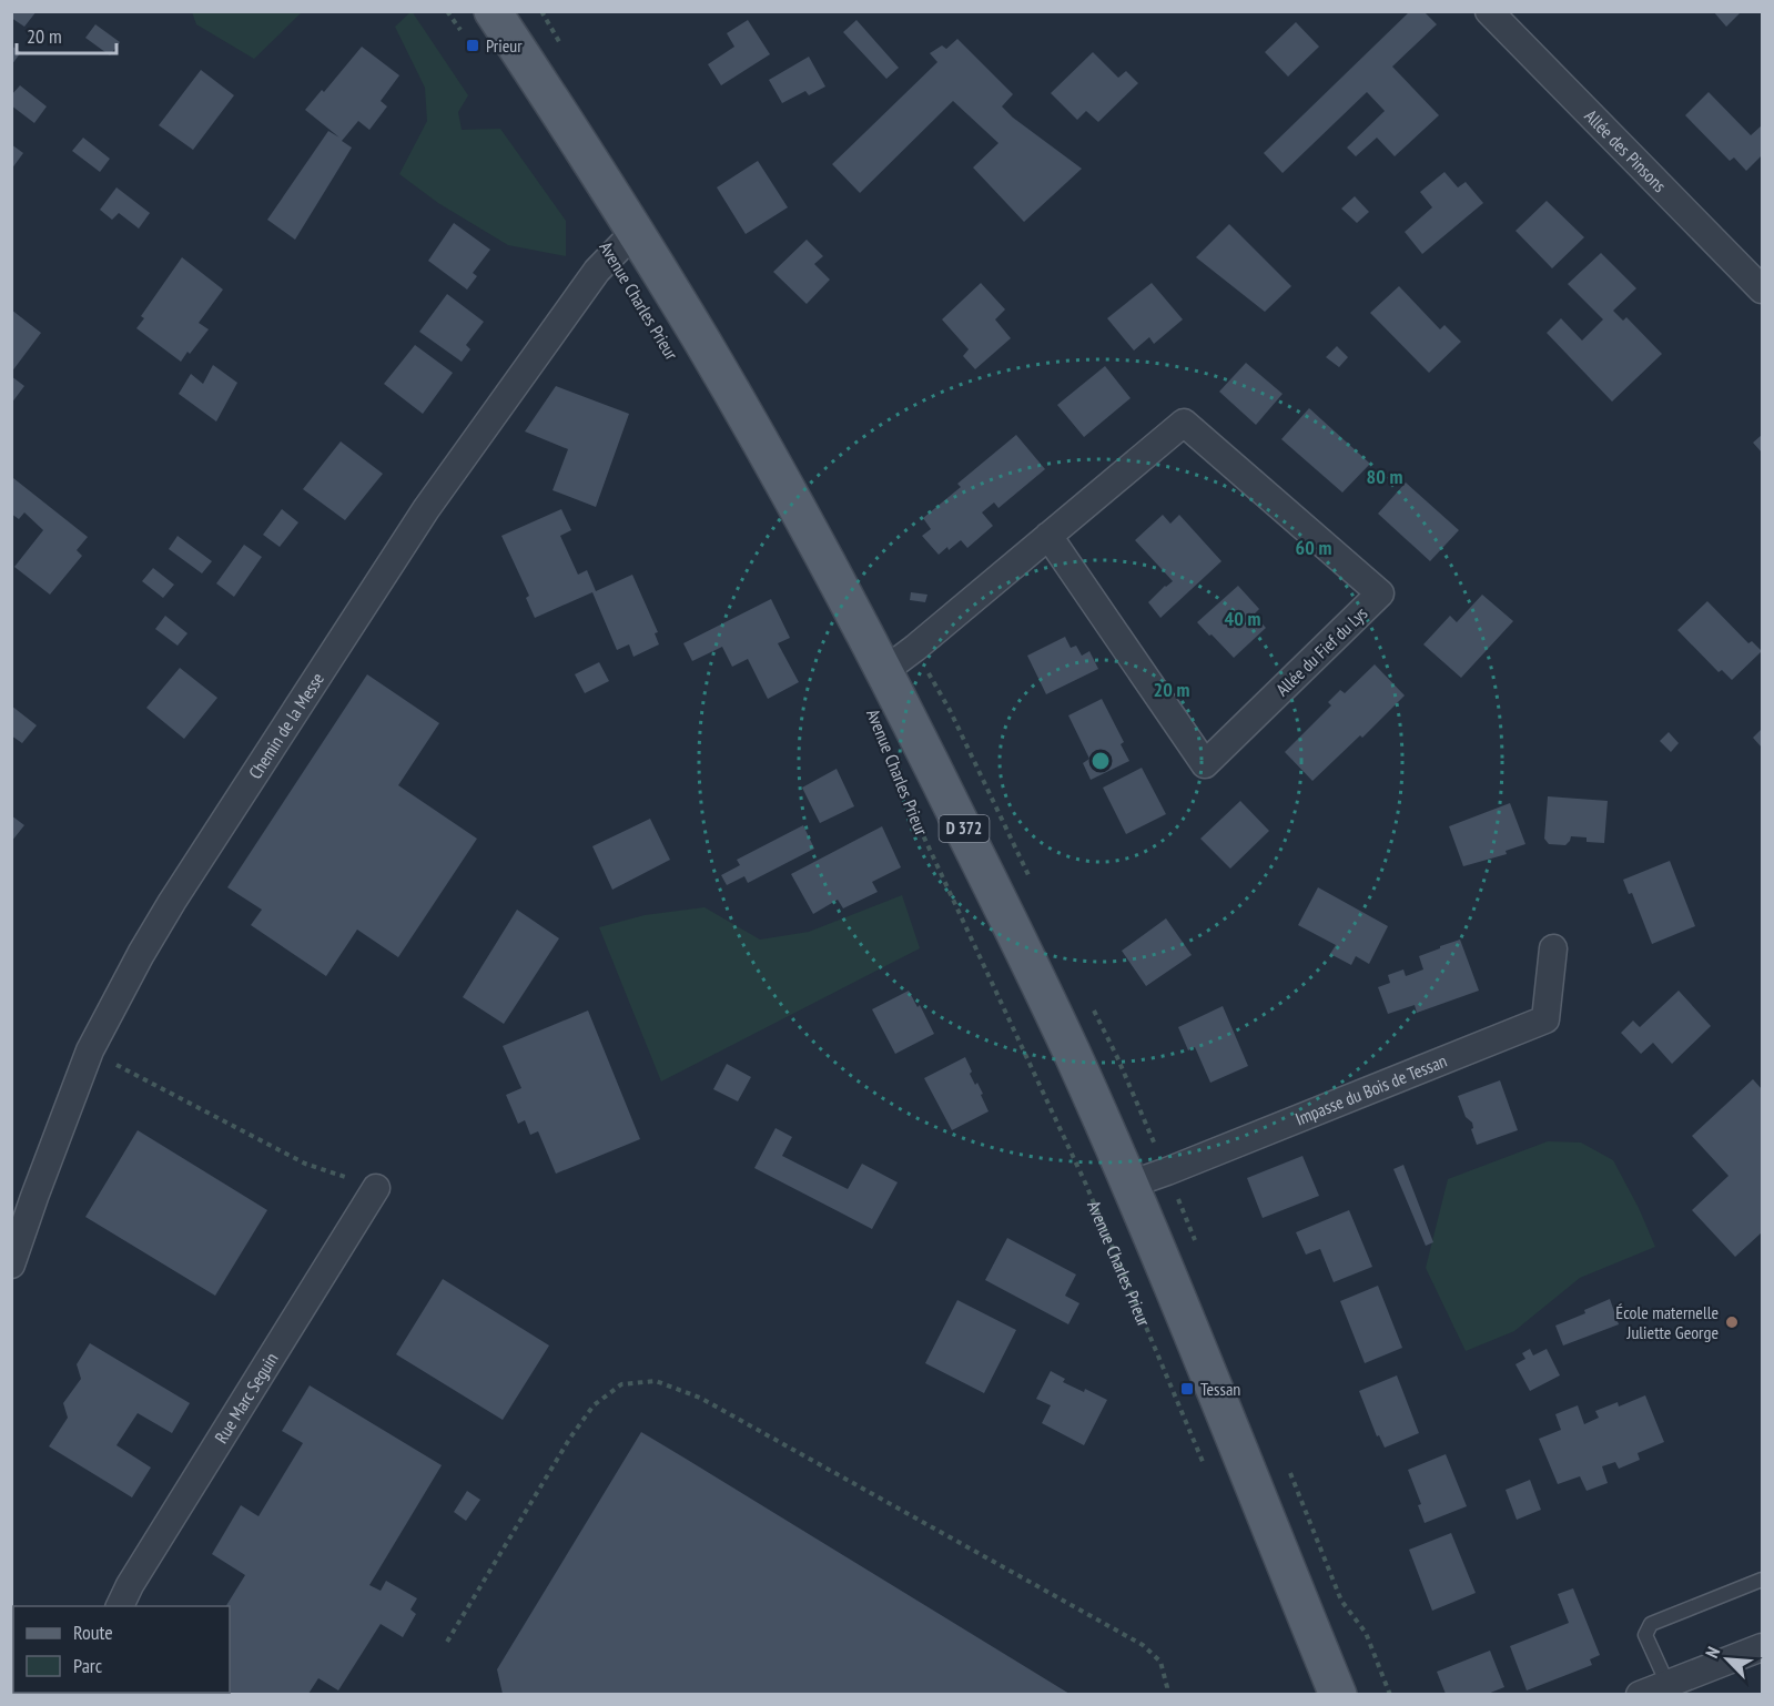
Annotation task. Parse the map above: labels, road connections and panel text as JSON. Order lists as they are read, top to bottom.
{
  "streets": {
    "main road": ["Avenue Charles Prieur", "D 372"],
    "street": [
      "Allée des Pinsons",
      "Allée du Fief du Lys",
      "Chemin de la Messe",
      "Impasse du Bois de Tessan",
      "Rue Marc Seguin"
    ]
  },
  "crossings": [
    ["Avenue Charles Prieur", "Allée du Fief du Lys"],
    ["Avenue Charles Prieur", "Chemin de la Messe"],
    ["Avenue Charles Prieur", "Impasse du Bois de Tessan"]
  ],
  "places": {
    "transit": ["Prieur", "Tessan"],
    "other": ["École maternelle Juliette George"]
  },
  "legend": ["Route", "Parc"],
  "scale_bar": "20 m",
  "north": "top left",
  "rings": [
    "80 m",
    "60 m",
    "40 m",
    "20 m"
  ]
}
